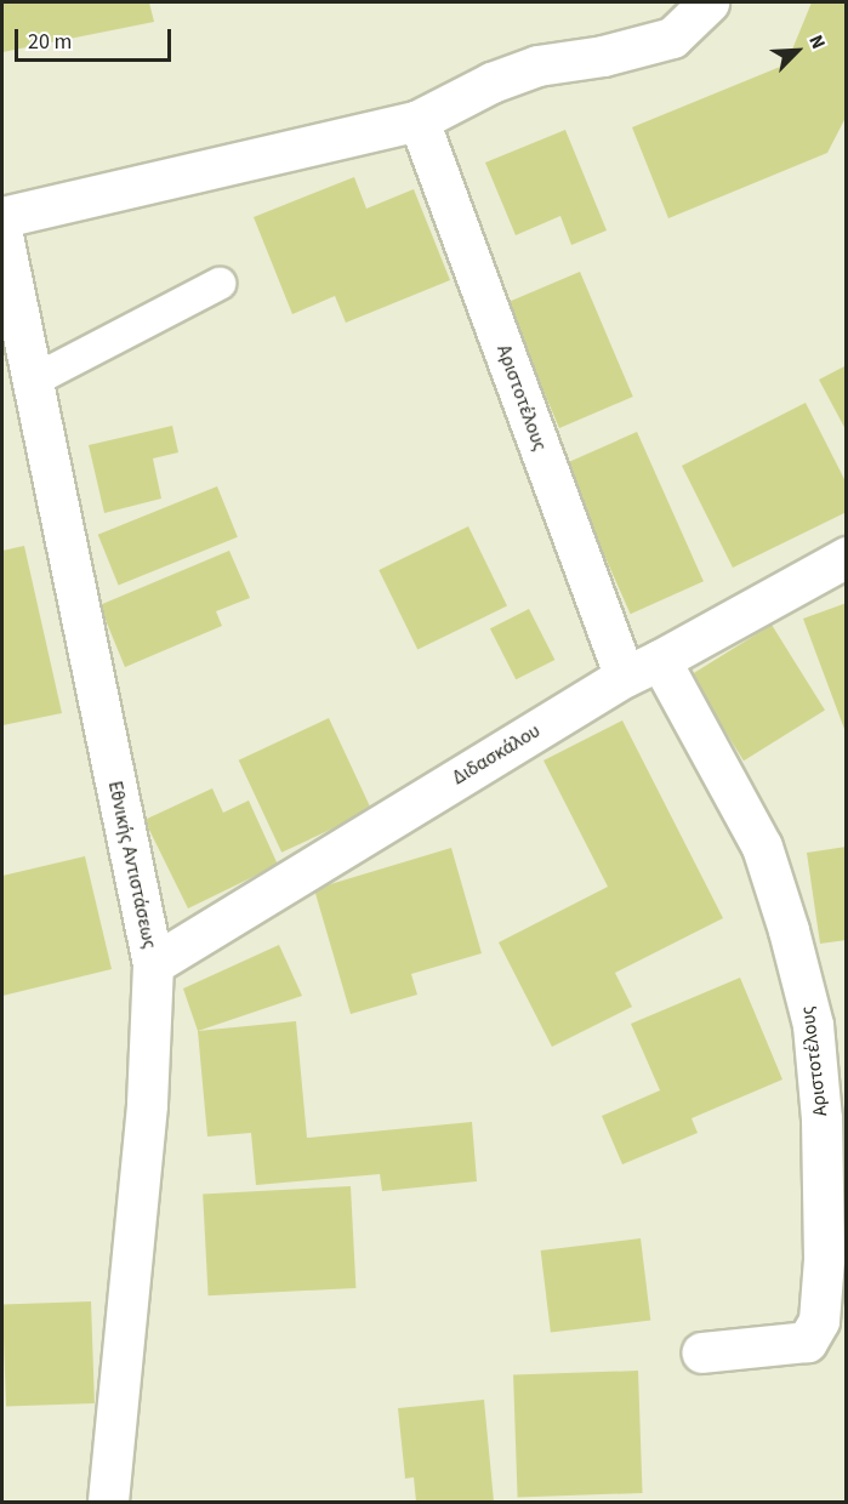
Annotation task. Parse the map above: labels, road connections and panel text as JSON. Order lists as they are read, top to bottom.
{
  "streets": {
    "street": ["Αριστοτέλους", "Διδασκάλου", "Εθνικής Αντιστάσεως"]
  },
  "crossings": [
    ["Αριστοτέλους", "Διδασκάλου"],
    ["Διδασκάλου", "Εθνικής Αντιστάσεως"]
  ],
  "scale_bar": "20 m",
  "north": "top right"
}
